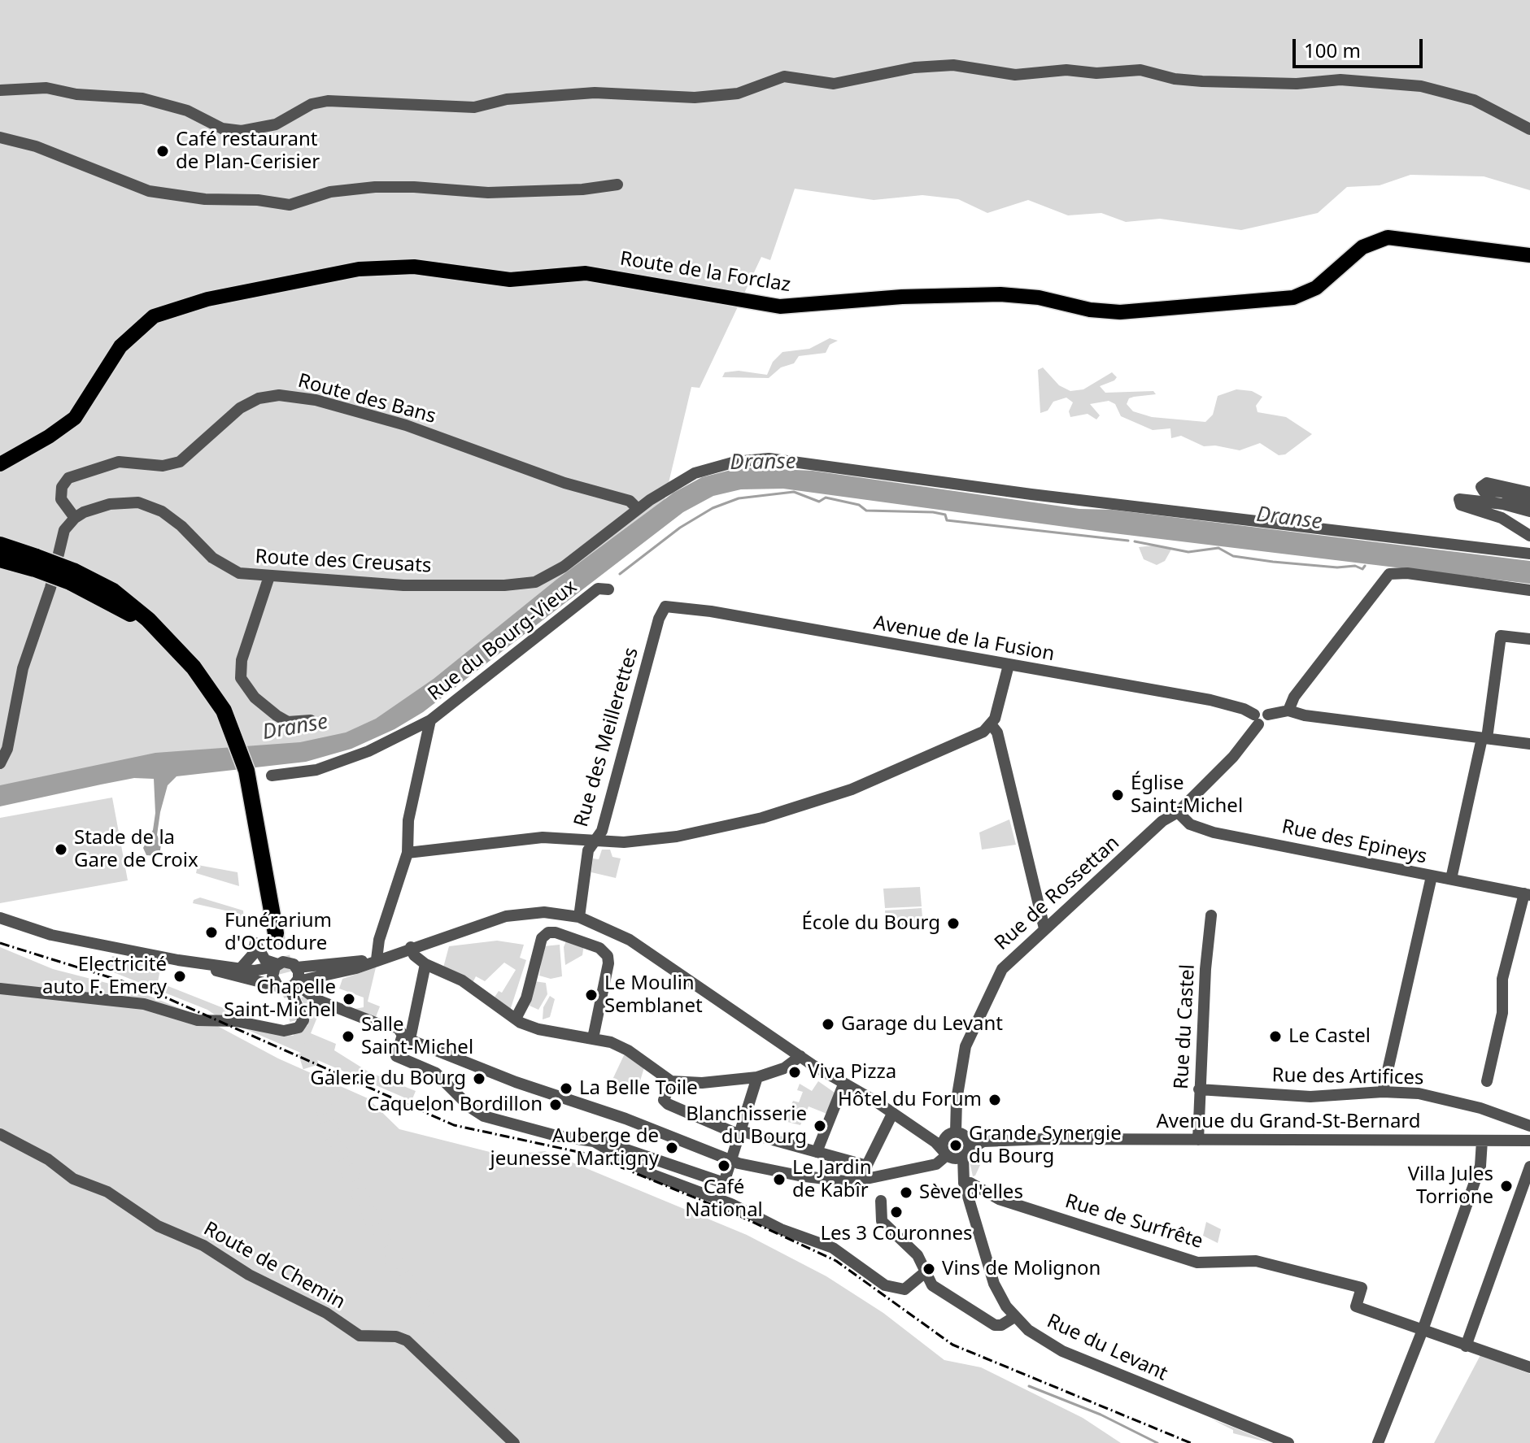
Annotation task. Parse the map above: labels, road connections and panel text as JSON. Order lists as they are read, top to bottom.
{
  "streets": {
    "main road": ["Route de la Forclaz"],
    "street": [
      "Route des Bans",
      "Route des Creusats",
      "Avenue de la Fusion",
      "Rue du Bourg-Vieux",
      "Rue des Meillerettes",
      "Rue des Epineys",
      "Rue de Rossettan",
      "Rue du Castel",
      "Rue des Artifices",
      "Avenue du Grand-St-Bernard",
      "Rue de Surfrête",
      "Route de Chemin",
      "Rue du Levant"
    ]
  },
  "crossings": [
    ["Route des Bans", "Route des Creusats"],
    ["Avenue de la Fusion", "Rue des Meillerettes"],
    ["Avenue de la Fusion", "Rue de Rossettan"],
    ["Rue du Bourg-Vieux", "Avenue du Grand-St-Bernard"],
    ["Rue des Meillerettes", "Avenue du Grand-St-Bernard"],
    ["Rue des Epineys", "Rue de Rossettan"],
    ["Rue de Rossettan", "Avenue du Grand-St-Bernard"],
    ["Rue du Castel", "Rue des Artifices"],
    ["Rue du Castel", "Avenue du Grand-St-Bernard"],
    ["Avenue du Grand-St-Bernard", "Rue du Levant"],
    ["Rue de Surfrête", "Rue du Levant"]
  ],
  "water": ["Dranse"],
  "places": [
    "Café restaurant de Plan-Cerisier",
    "Église Saint-Michel",
    "Stade de la Gare de Croix",
    "École du Bourg",
    "Funérarium d'Octodure",
    "Electricité auto F. Emery",
    "Le Moulin Semblanet",
    "Chapelle Saint-Michel",
    "Garage du Levant",
    "Salle Saint-Michel",
    "Le Castel",
    "Viva Pizza",
    "Galerie du Bourg",
    "La Belle Toile",
    "Hôtel du Forum",
    "Caquelon Bordillon",
    "Blanchisserie du Bourg",
    "Grande Synergie du Bourg",
    "Auberge de jeunesse Martigny",
    "Café National",
    "Le Jardin de Kabîr",
    "Villa Jules Torrione",
    "Sève d'elles",
    "Les 3 Couronnes",
    "Vins de Molignon"
  ],
  "scale_bar": "100 m"
}
